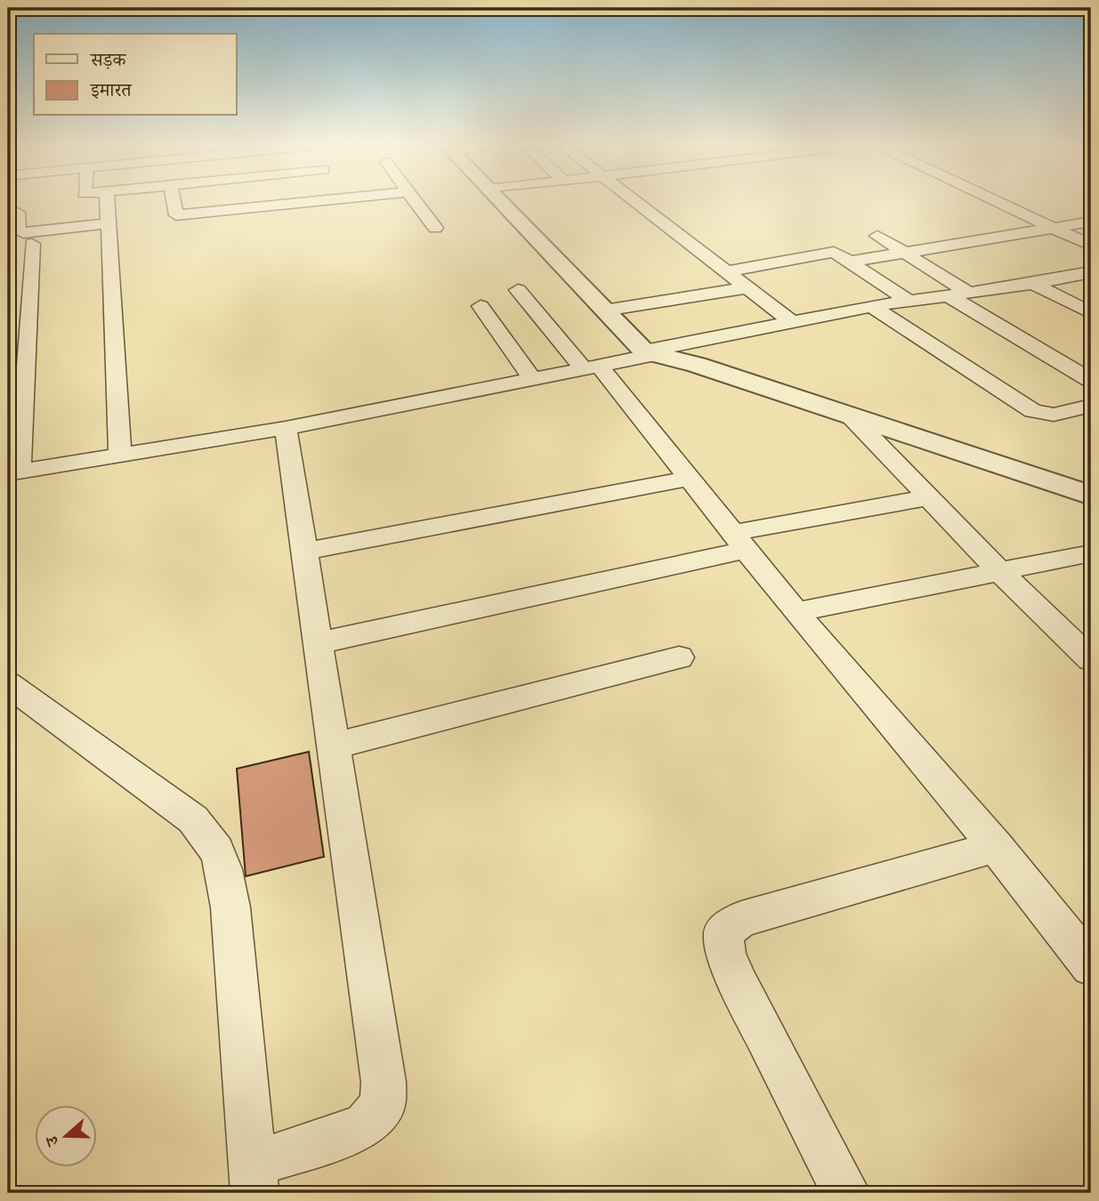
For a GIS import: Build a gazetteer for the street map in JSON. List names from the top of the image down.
{
  "legend": ["सड़क", "इमारत"],
  "north": "left"
}
